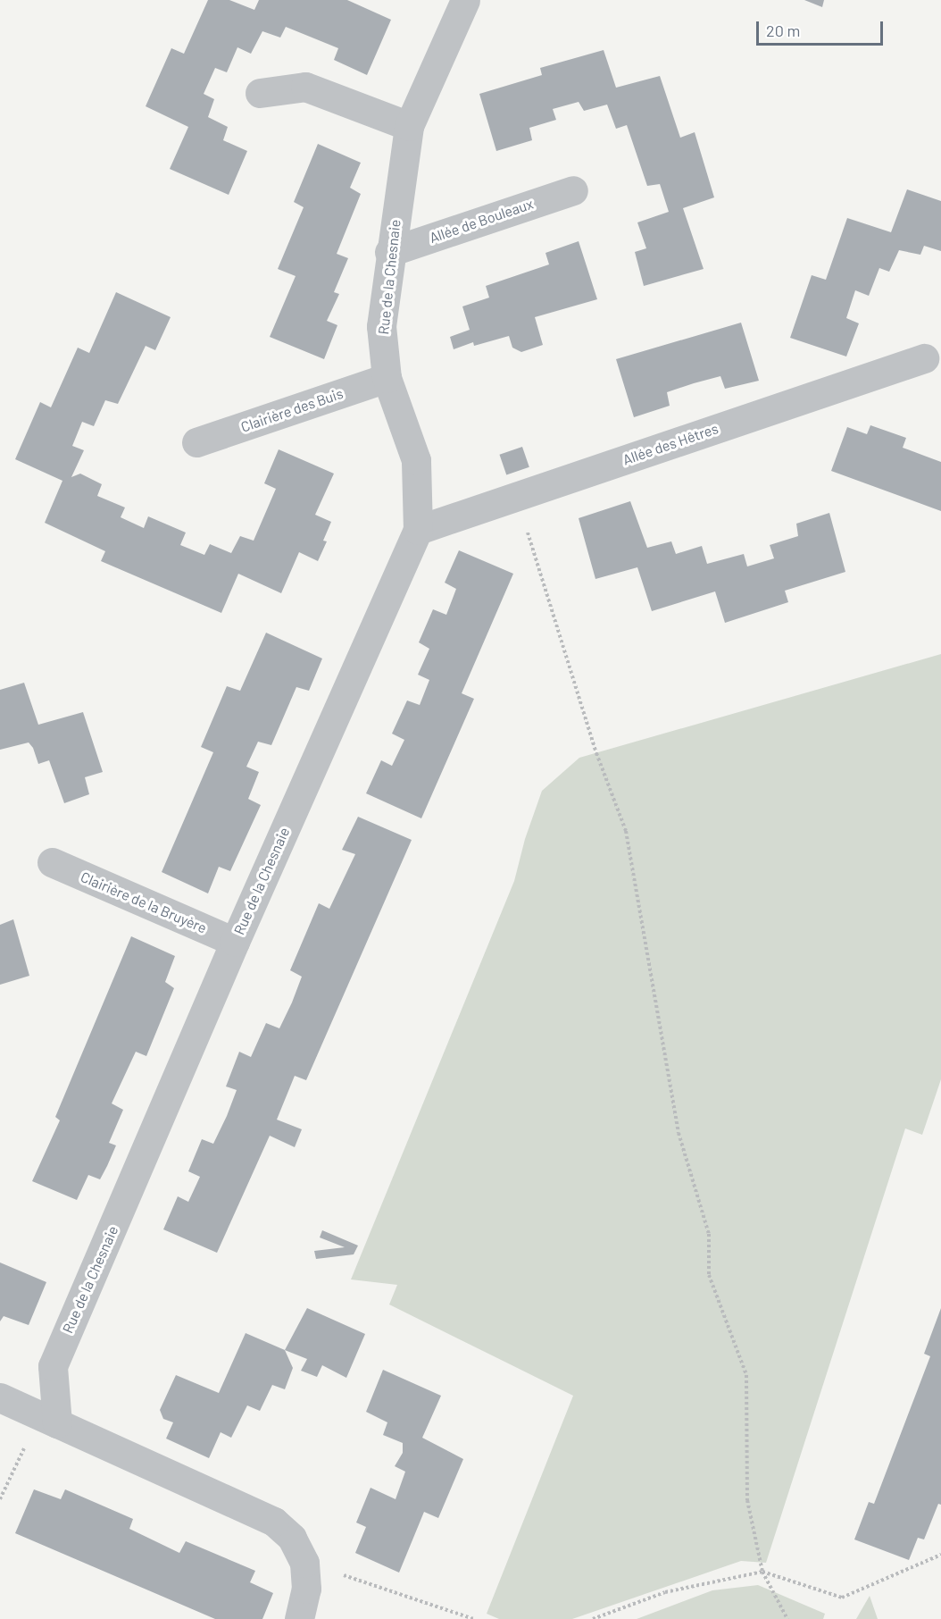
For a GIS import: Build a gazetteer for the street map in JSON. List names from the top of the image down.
{
  "streets": {
    "street": [
      "Allée de Bouleaux",
      "Rue de la Chesnaie",
      "Clairière des Buis",
      "Allée des Hêtres",
      "Clairière de la Bruyère"
    ]
  },
  "crossings": [
    ["Allée de Bouleaux", "Rue de la Chesnaie"],
    ["Rue de la Chesnaie", "Clairière des Buis"],
    ["Rue de la Chesnaie", "Allée des Hêtres"],
    ["Rue de la Chesnaie", "Clairière de la Bruyère"]
  ],
  "scale_bar": "20 m"
}
